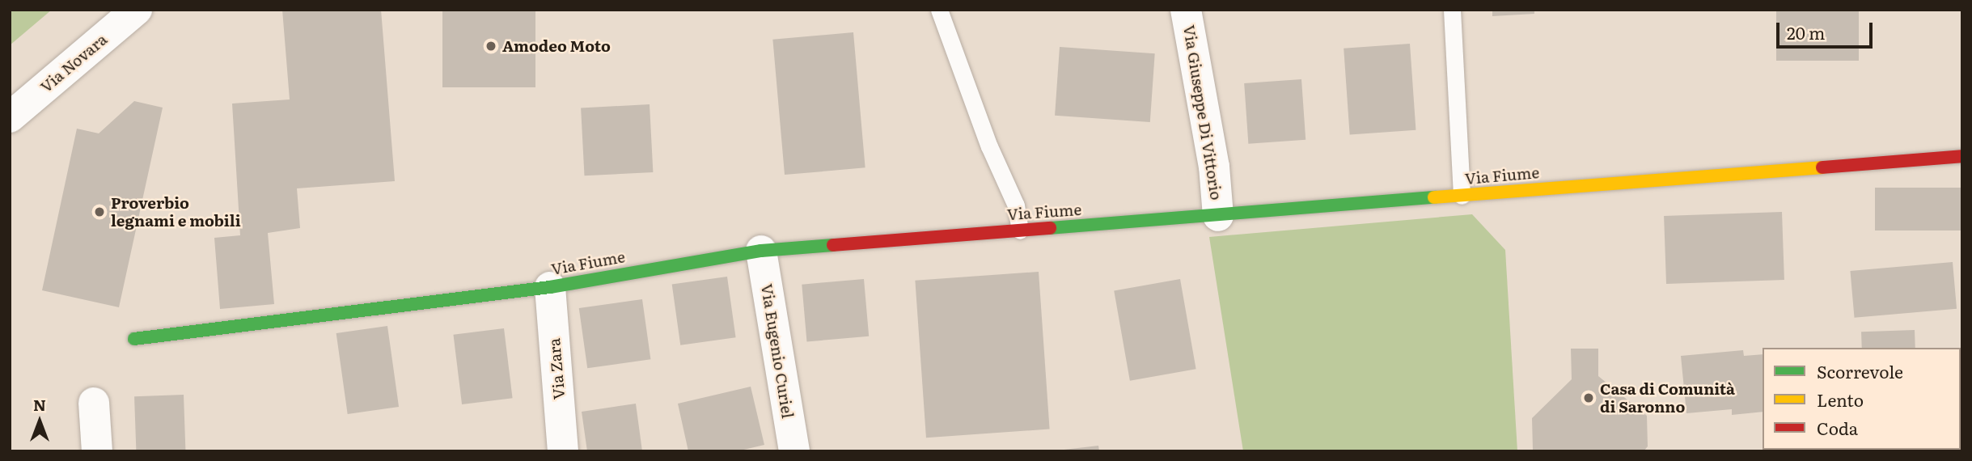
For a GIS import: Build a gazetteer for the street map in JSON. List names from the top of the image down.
{
  "streets": {
    "street": [
      "Via Novara",
      "Via Giuseppe Di Vittorio",
      "Via Fiume",
      "Via Eugenio Curiel",
      "Via Zara"
    ]
  },
  "crossings": [
    ["Via Giuseppe Di Vittorio", "Via Fiume"],
    ["Via Fiume", "Via Eugenio Curiel"],
    ["Via Fiume", "Via Zara"]
  ],
  "places": ["Amodeo Moto", "Proverbio legnami e mobili", "Casa di Comunità di Saronno"],
  "legend": ["Scorrevole", "Lento", "Coda"],
  "scale_bar": "20 m",
  "north": "top"
}
